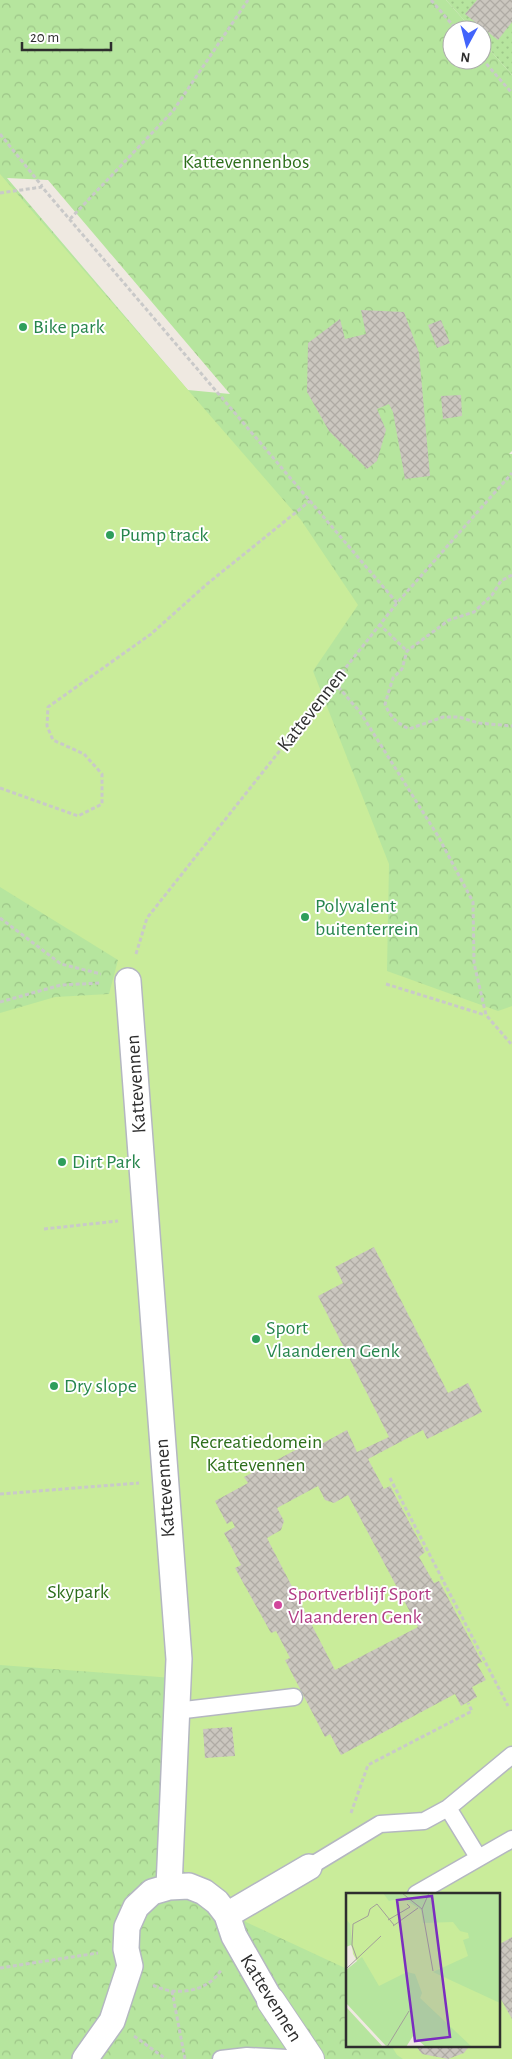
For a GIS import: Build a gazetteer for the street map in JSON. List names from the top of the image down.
{
  "streets": {
    "street": ["Kattevennen"]
  },
  "parks": ["Kattevennenbos", "Recreatiedomein Kattevennen", "Skypark"],
  "places": [
    "Bike park",
    "Pump track",
    "Polyvalent buitenterrein",
    "Dirt Park",
    "Sport Vlaanderen Genk",
    "Dry slope",
    "Sportverblijf Sport Vlaanderen Genk"
  ],
  "scale_bar": "20 m",
  "north": "bottom"
}
